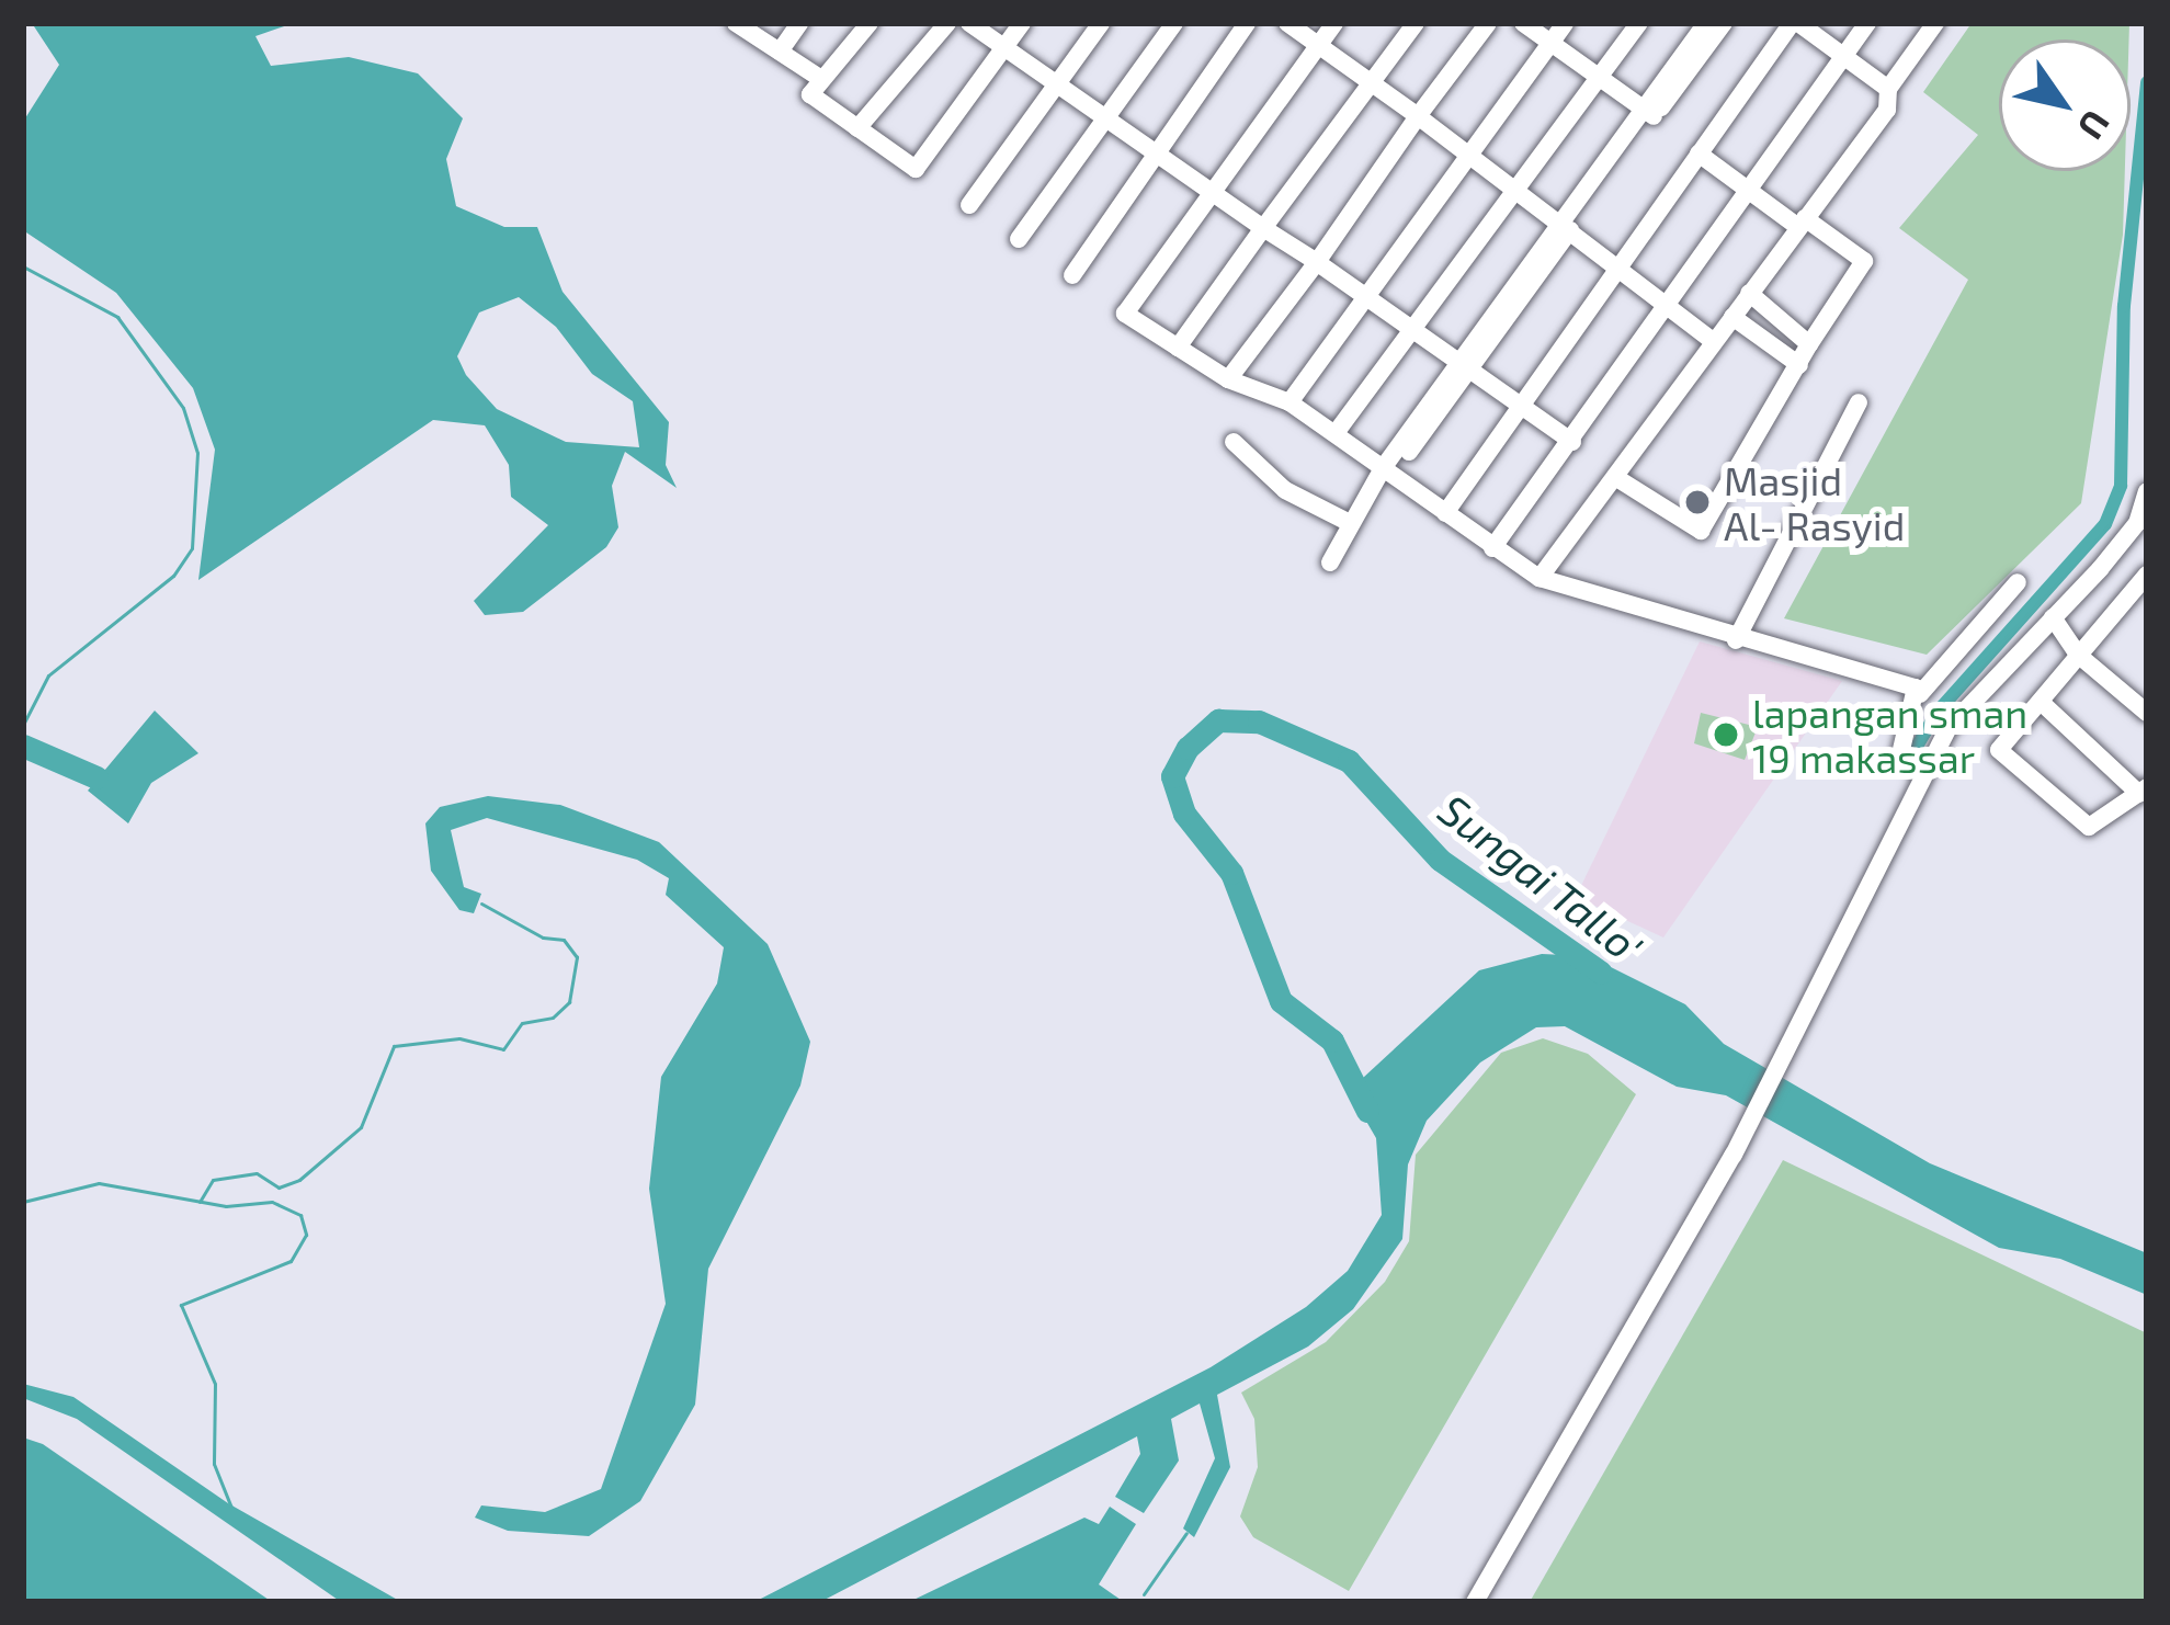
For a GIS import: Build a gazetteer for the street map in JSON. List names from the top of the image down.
{
  "water": ["Sungai Tallo'"],
  "places": ["Masjid Al- Rasyid", "lapangan sman 19 makassar"],
  "north": "bottom right"
}
